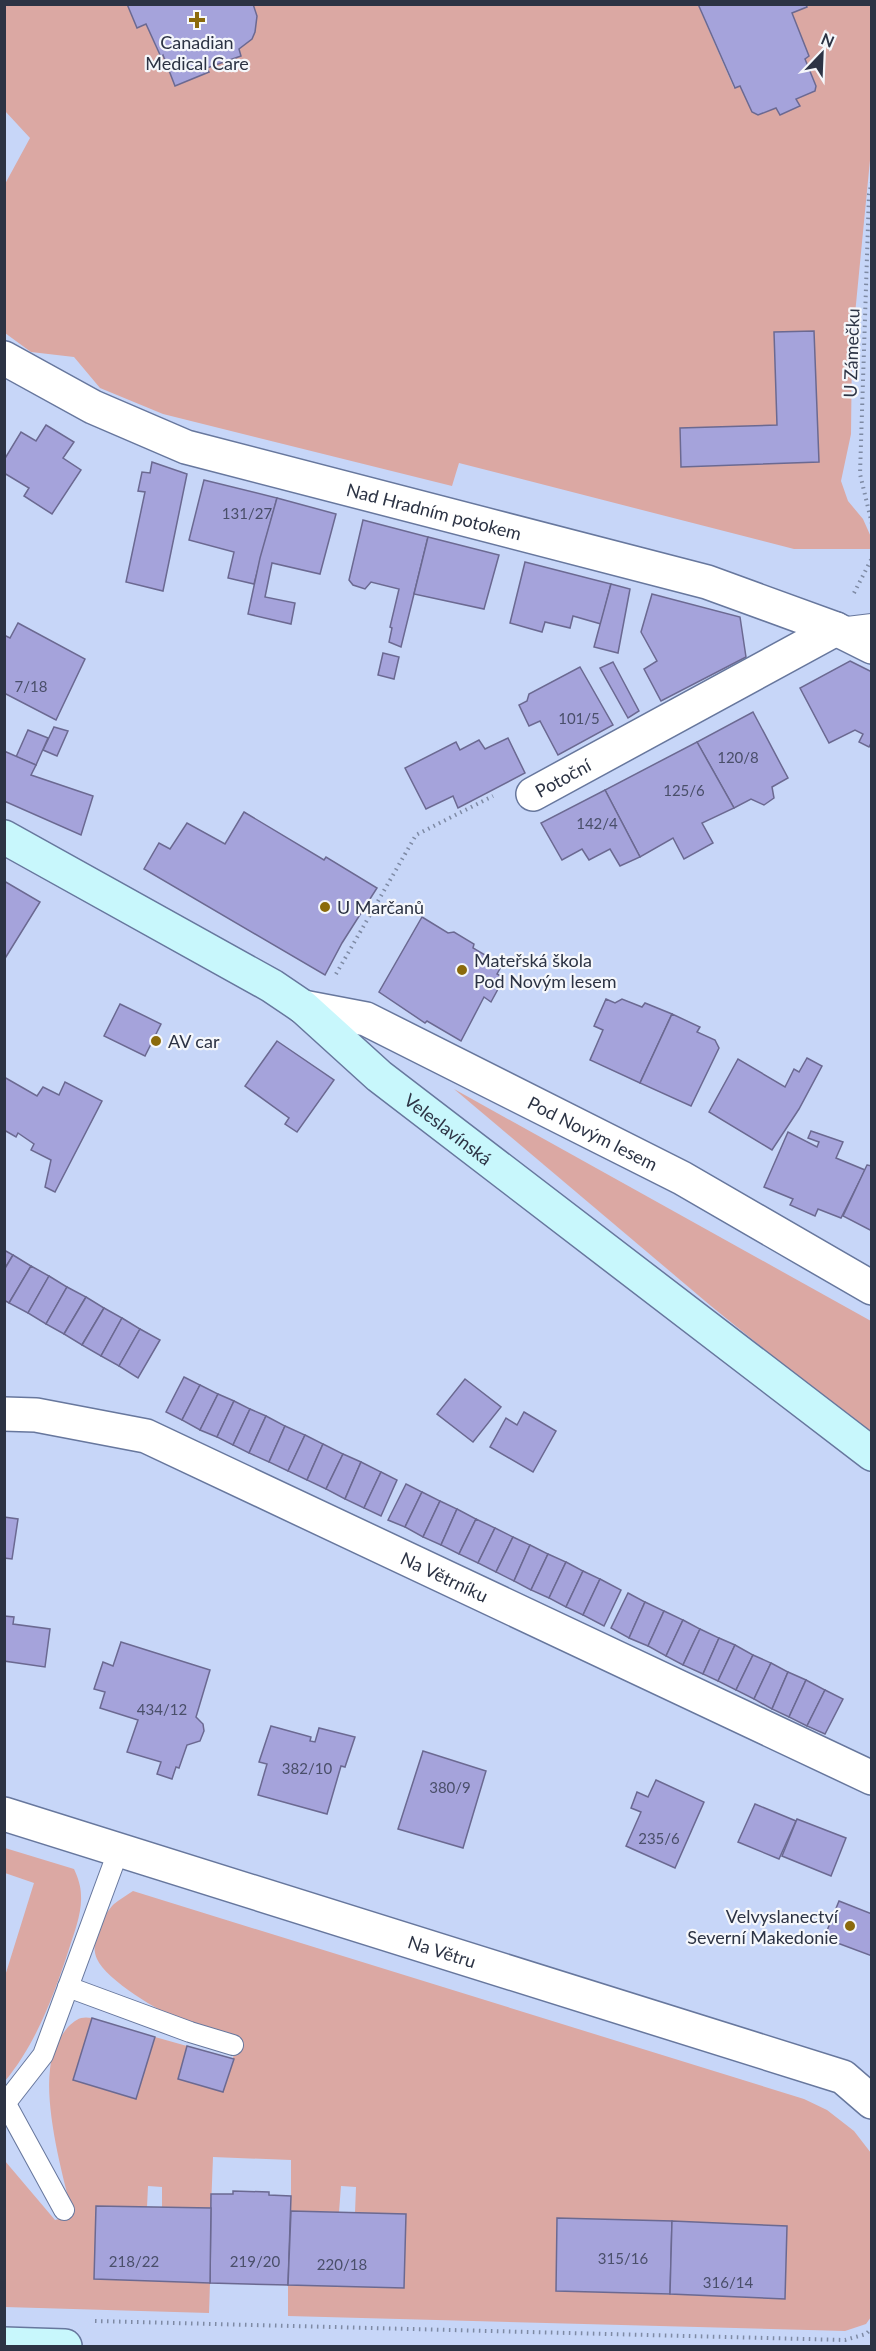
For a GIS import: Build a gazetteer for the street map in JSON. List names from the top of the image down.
{
  "streets": {
    "street": [
      "Nad Hradním potokem",
      "Potoční",
      "Veleslavínská",
      "Pod Novým lesem",
      "Na Větrníku",
      "Na Větru"
    ],
    "path": ["U Zámečku"]
  },
  "crossings": [
    ["Nad Hradním potokem", "Potoční"],
    ["Potoční", "Veleslavínská"],
    ["Potoční", "Pod Novým lesem"],
    ["Veleslavínská", "Pod Novým lesem"]
  ],
  "places": {
    "health": ["Canadian Medical Care"],
    "other": [
      "U Marčanů",
      "Mateřská škola Pod Novým lesem",
      "AV car",
      "Velvyslanectví Severní Makedonie"
    ]
  },
  "house_numbers": [
    "131/27",
    "7/18",
    "101/5",
    "120/8",
    "125/6",
    "142/4",
    "434/12",
    "382/10",
    "380/9",
    "235/6",
    "315/16",
    "218/22",
    "219/20",
    "220/18",
    "316/14"
  ],
  "north": "top right"
}
